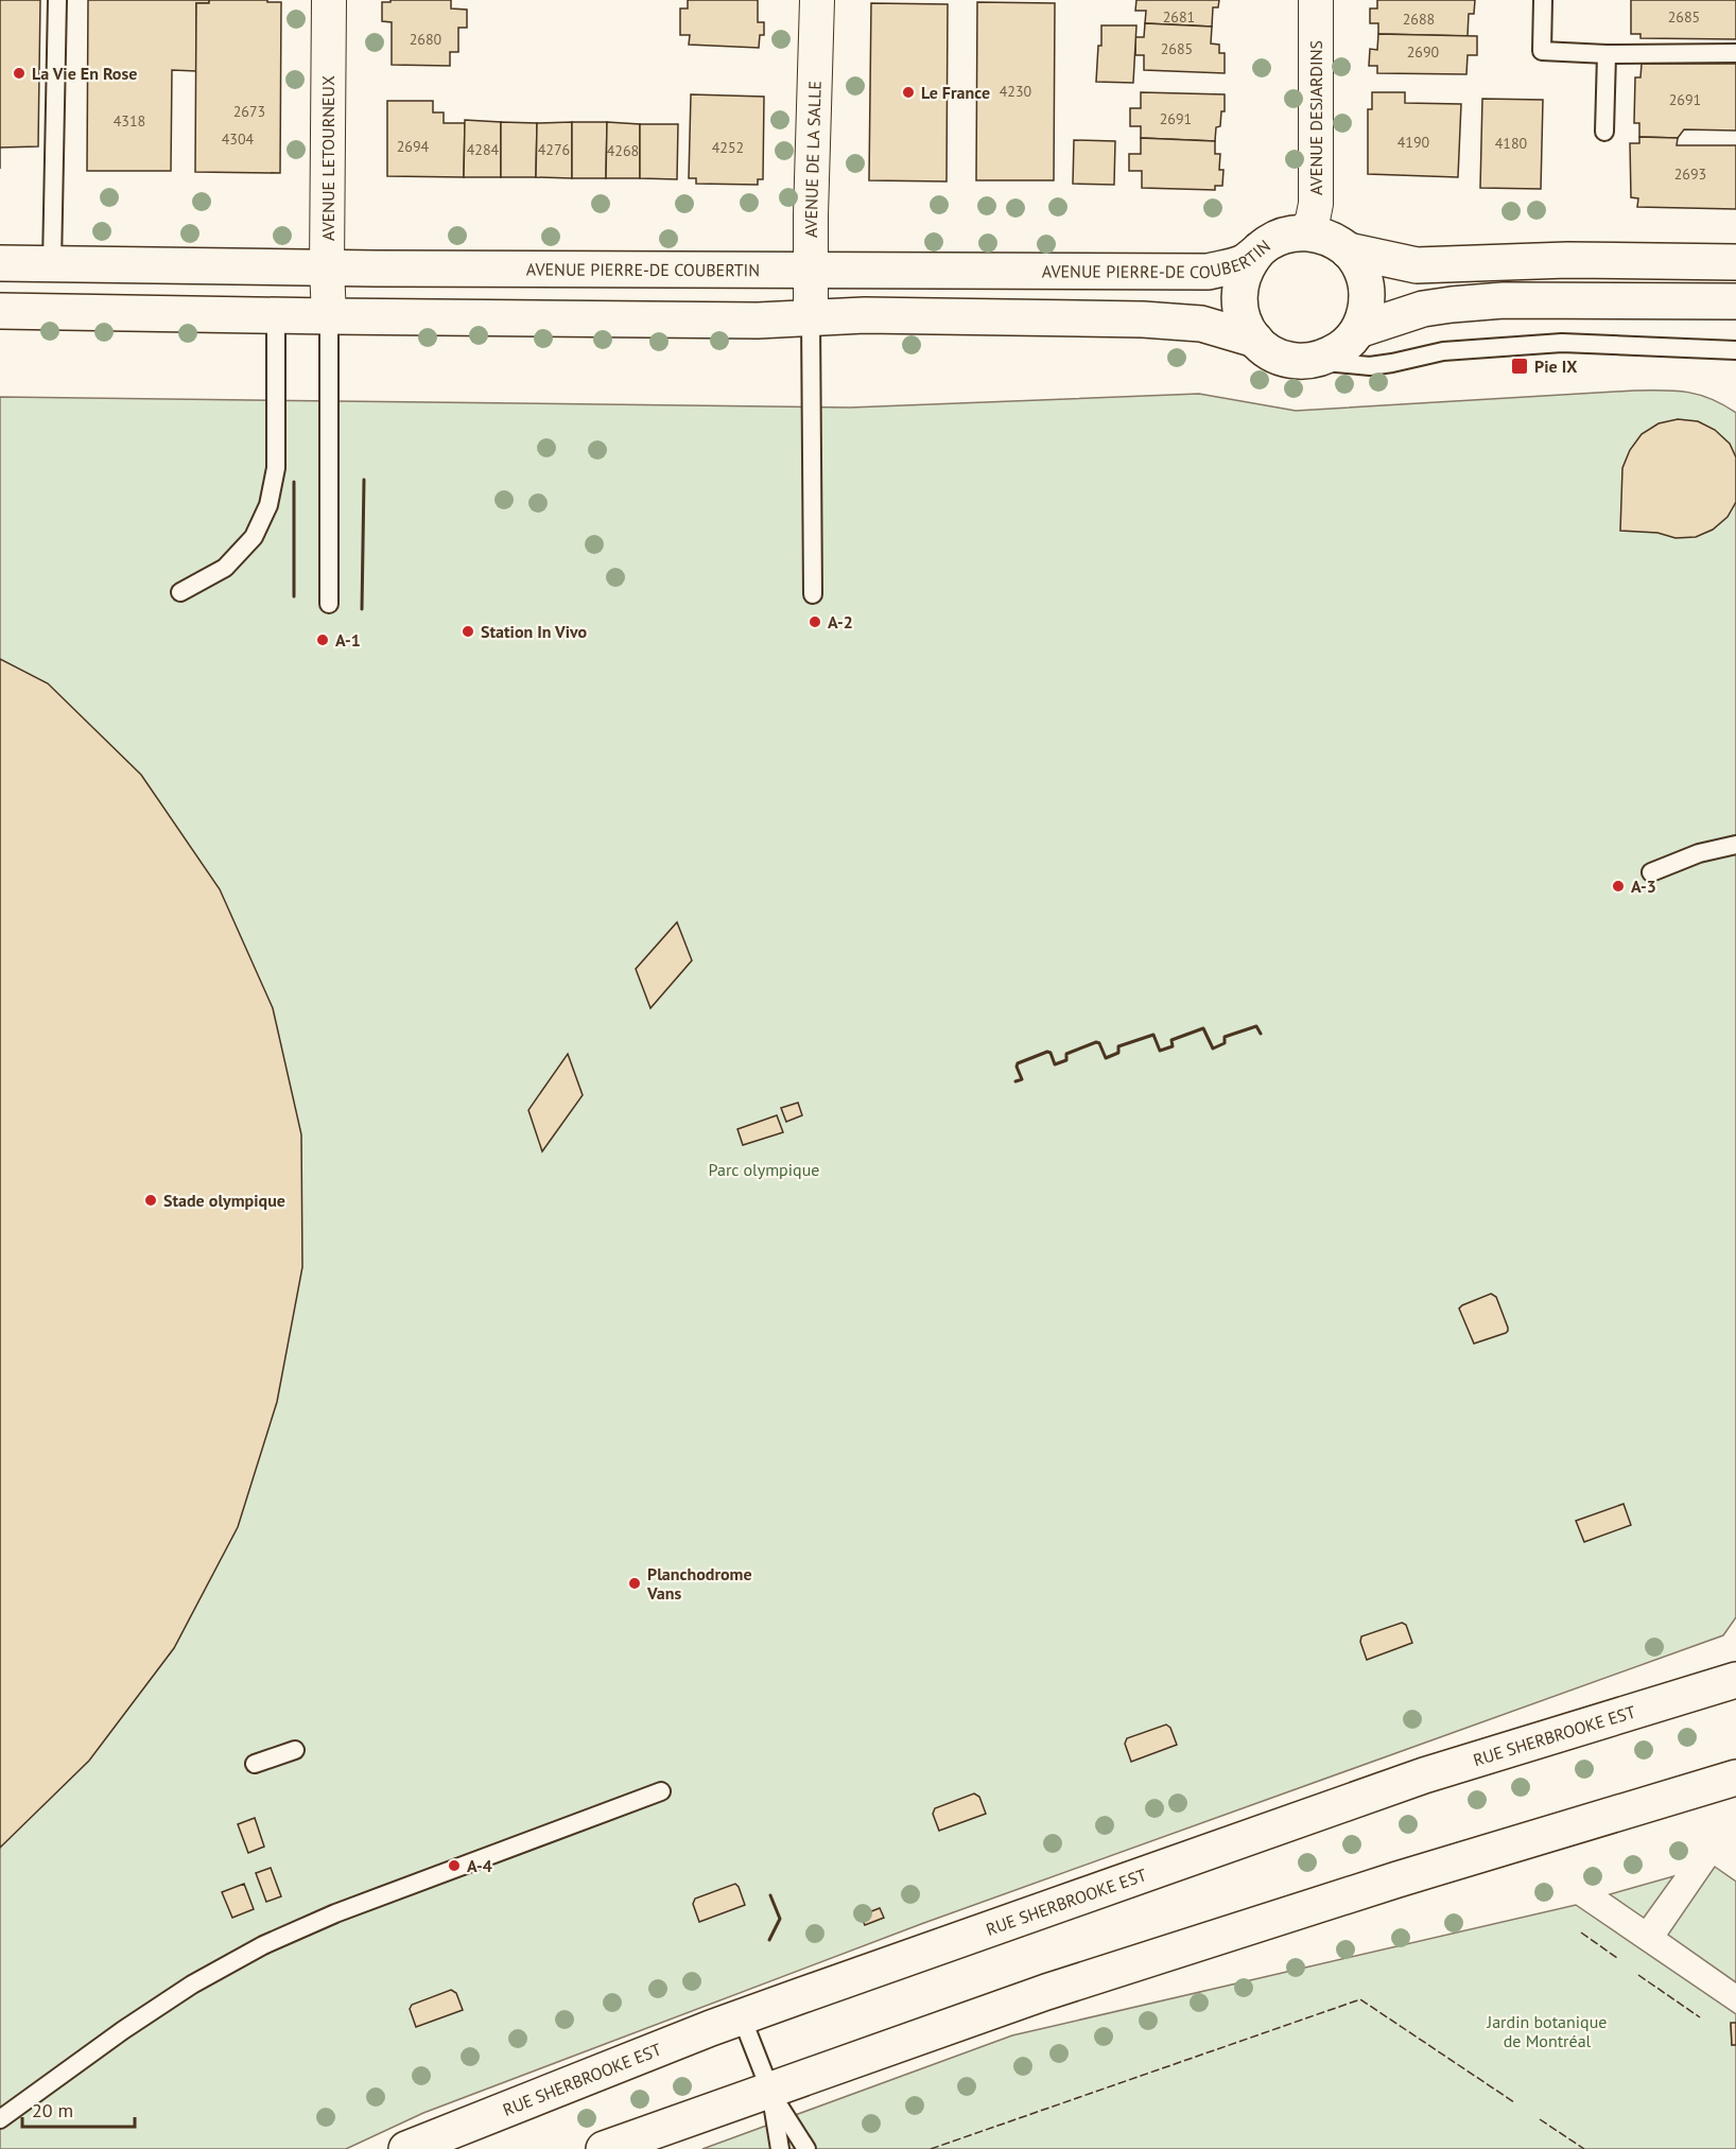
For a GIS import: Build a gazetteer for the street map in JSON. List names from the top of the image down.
{
  "streets": {
    "street": [
      "AVENUE DESJARDINS",
      "AVENUE LETOURNEUX",
      "AVENUE DE LA SALLE",
      "AVENUE PIERRE-DE COUBERTIN",
      "RUE SHERBROOKE EST"
    ]
  },
  "crossings": [
    ["AVENUE DESJARDINS", "AVENUE PIERRE-DE COUBERTIN"],
    ["AVENUE LETOURNEUX", "AVENUE PIERRE-DE COUBERTIN"],
    ["AVENUE DE LA SALLE", "AVENUE PIERRE-DE COUBERTIN"]
  ],
  "parks": ["Parc olympique", "Jardin botanique de Montréal"],
  "places": {
    "other": [
      "La Vie En Rose",
      "Le France",
      "A-2",
      "Station In Vivo",
      "A-1",
      "A-3",
      "Stade olympique",
      "Planchodrome Vans",
      "A-4"
    ],
    "transit": ["Pie IX"]
  },
  "house_numbers": [
    "2681",
    "2685",
    "2688",
    "2680",
    "2685",
    "2690",
    "4230",
    "2691",
    "2673",
    "2691",
    "4318",
    "4304",
    "4190",
    "4180",
    "2694",
    "4252",
    "4284",
    "4276",
    "4268",
    "2693"
  ],
  "scale_bar": "20 m"
}
